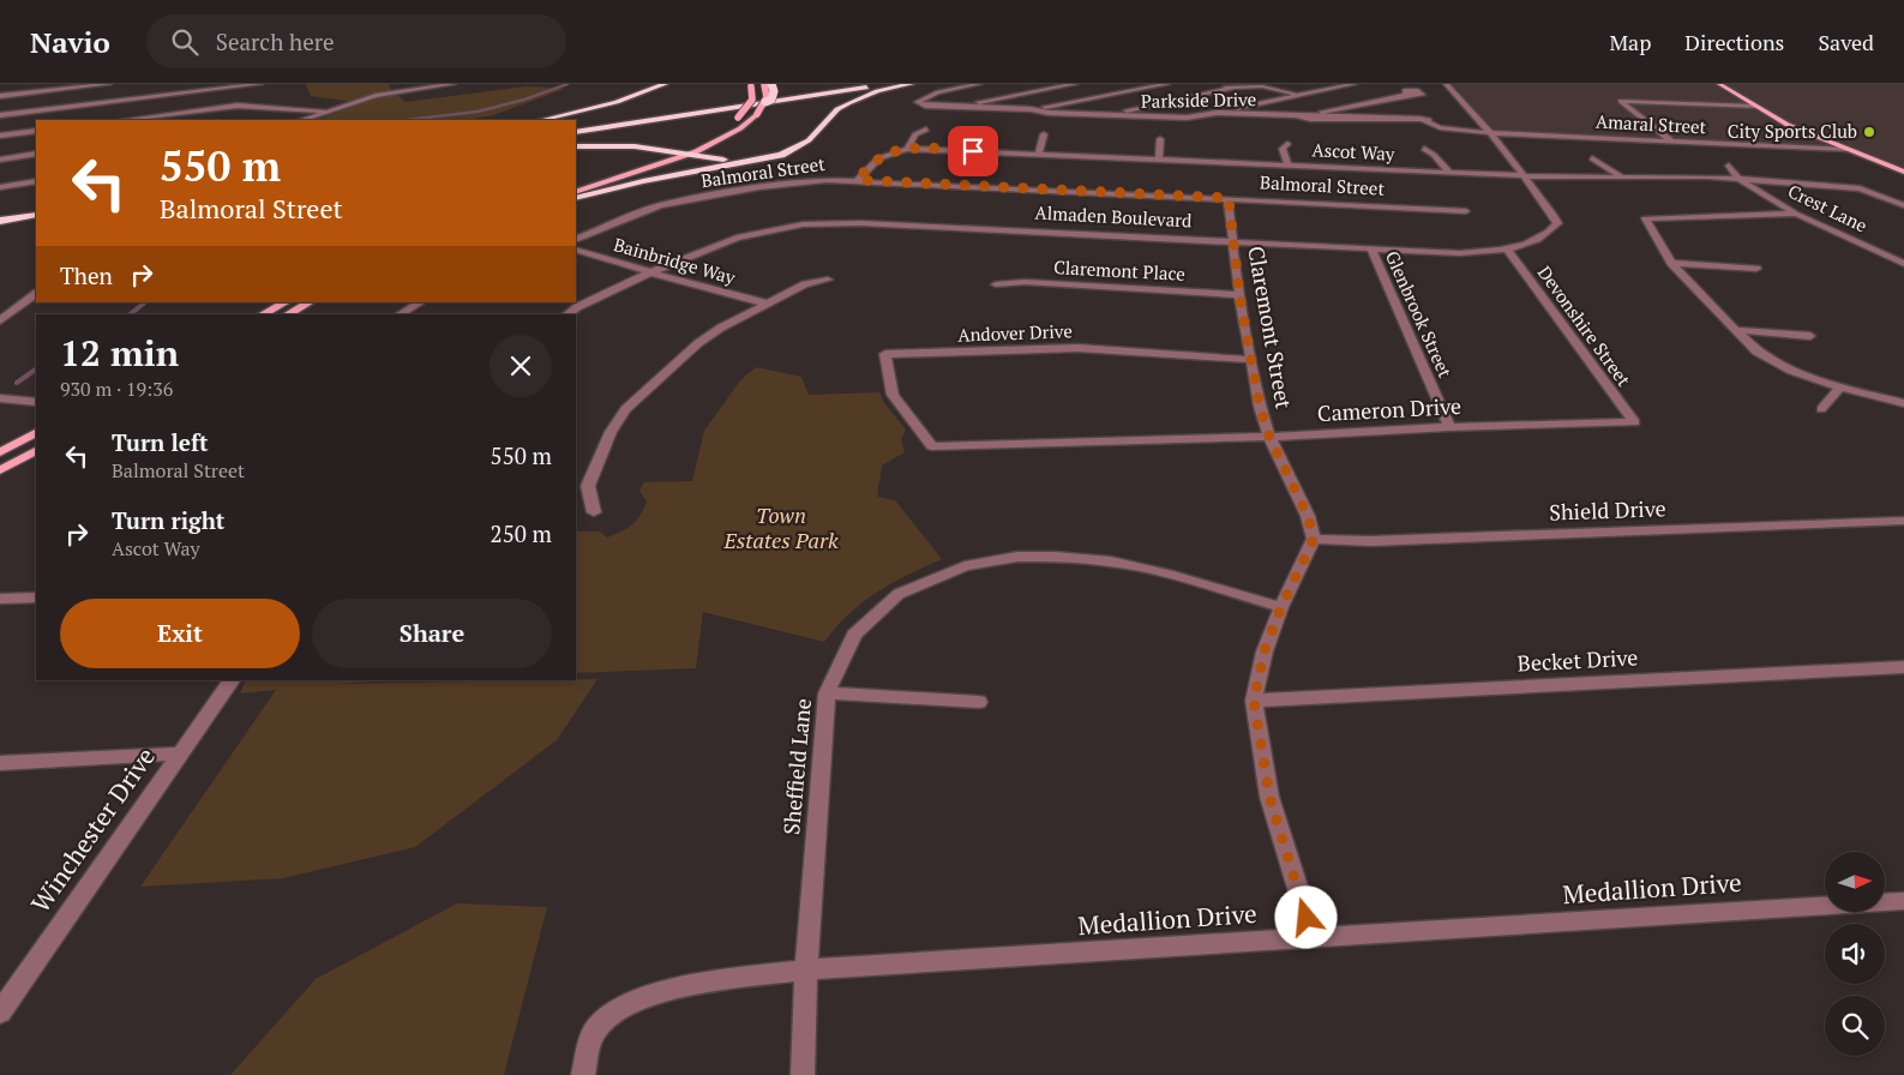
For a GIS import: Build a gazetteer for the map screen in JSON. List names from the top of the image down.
{
  "streets": {
    "street": [
      "Parkside Drive",
      "Amaral Street",
      "Ascot Way",
      "Balmoral Street",
      "Crest Lane",
      "Almaden Boulevard",
      "Bainbridge Way",
      "Claremont Place",
      "Glenbrook Street",
      "Devonshire Street",
      "Claremont Street",
      "Andover Drive",
      "Cameron Drive",
      "Shield Drive",
      "Becket Drive",
      "Sheffield Lane",
      "Winchester Drive",
      "Medallion Drive"
    ]
  },
  "crossings": [
    ["Parkside Drive", "Amaral Street"],
    ["Amaral Street", "Almaden Boulevard"],
    ["Ascot Way", "Balmoral Street"],
    ["Ascot Way", "Crest Lane"],
    ["Ascot Way", "Almaden Boulevard"],
    ["Balmoral Street", "Claremont Street"],
    ["Almaden Boulevard", "Bainbridge Way"],
    ["Almaden Boulevard", "Glenbrook Street"],
    ["Almaden Boulevard", "Devonshire Street"],
    ["Almaden Boulevard", "Claremont Street"],
    ["Claremont Place", "Claremont Street"],
    ["Glenbrook Street", "Cameron Drive"],
    ["Devonshire Street", "Cameron Drive"],
    ["Claremont Street", "Andover Drive"],
    ["Claremont Street", "Cameron Drive"],
    ["Claremont Street", "Shield Drive"],
    ["Andover Drive", "Cameron Drive"],
    ["Sheffield Lane", "Medallion Drive"]
  ],
  "parks": ["Town Estates Park"],
  "places": ["City Sports Club"],
  "north": "right",
  "page": {
    "header": "Navio",
    "search": "Search here",
    "nav": ["Map", "Directions", "Saved"],
    "turn": ["550 m", "Balmoral Street"],
    "then": "Then",
    "heading": ["12 min", "930 m · 19:36"],
    "list": [
      {
        "name": "Turn left",
        "note": "Balmoral Street",
        "value": "550 m"
      },
      {
        "name": "Turn right",
        "note": "Ascot Way",
        "value": "250 m"
      }
    ],
    "buttons": ["Exit", "Share"]
  }
}
